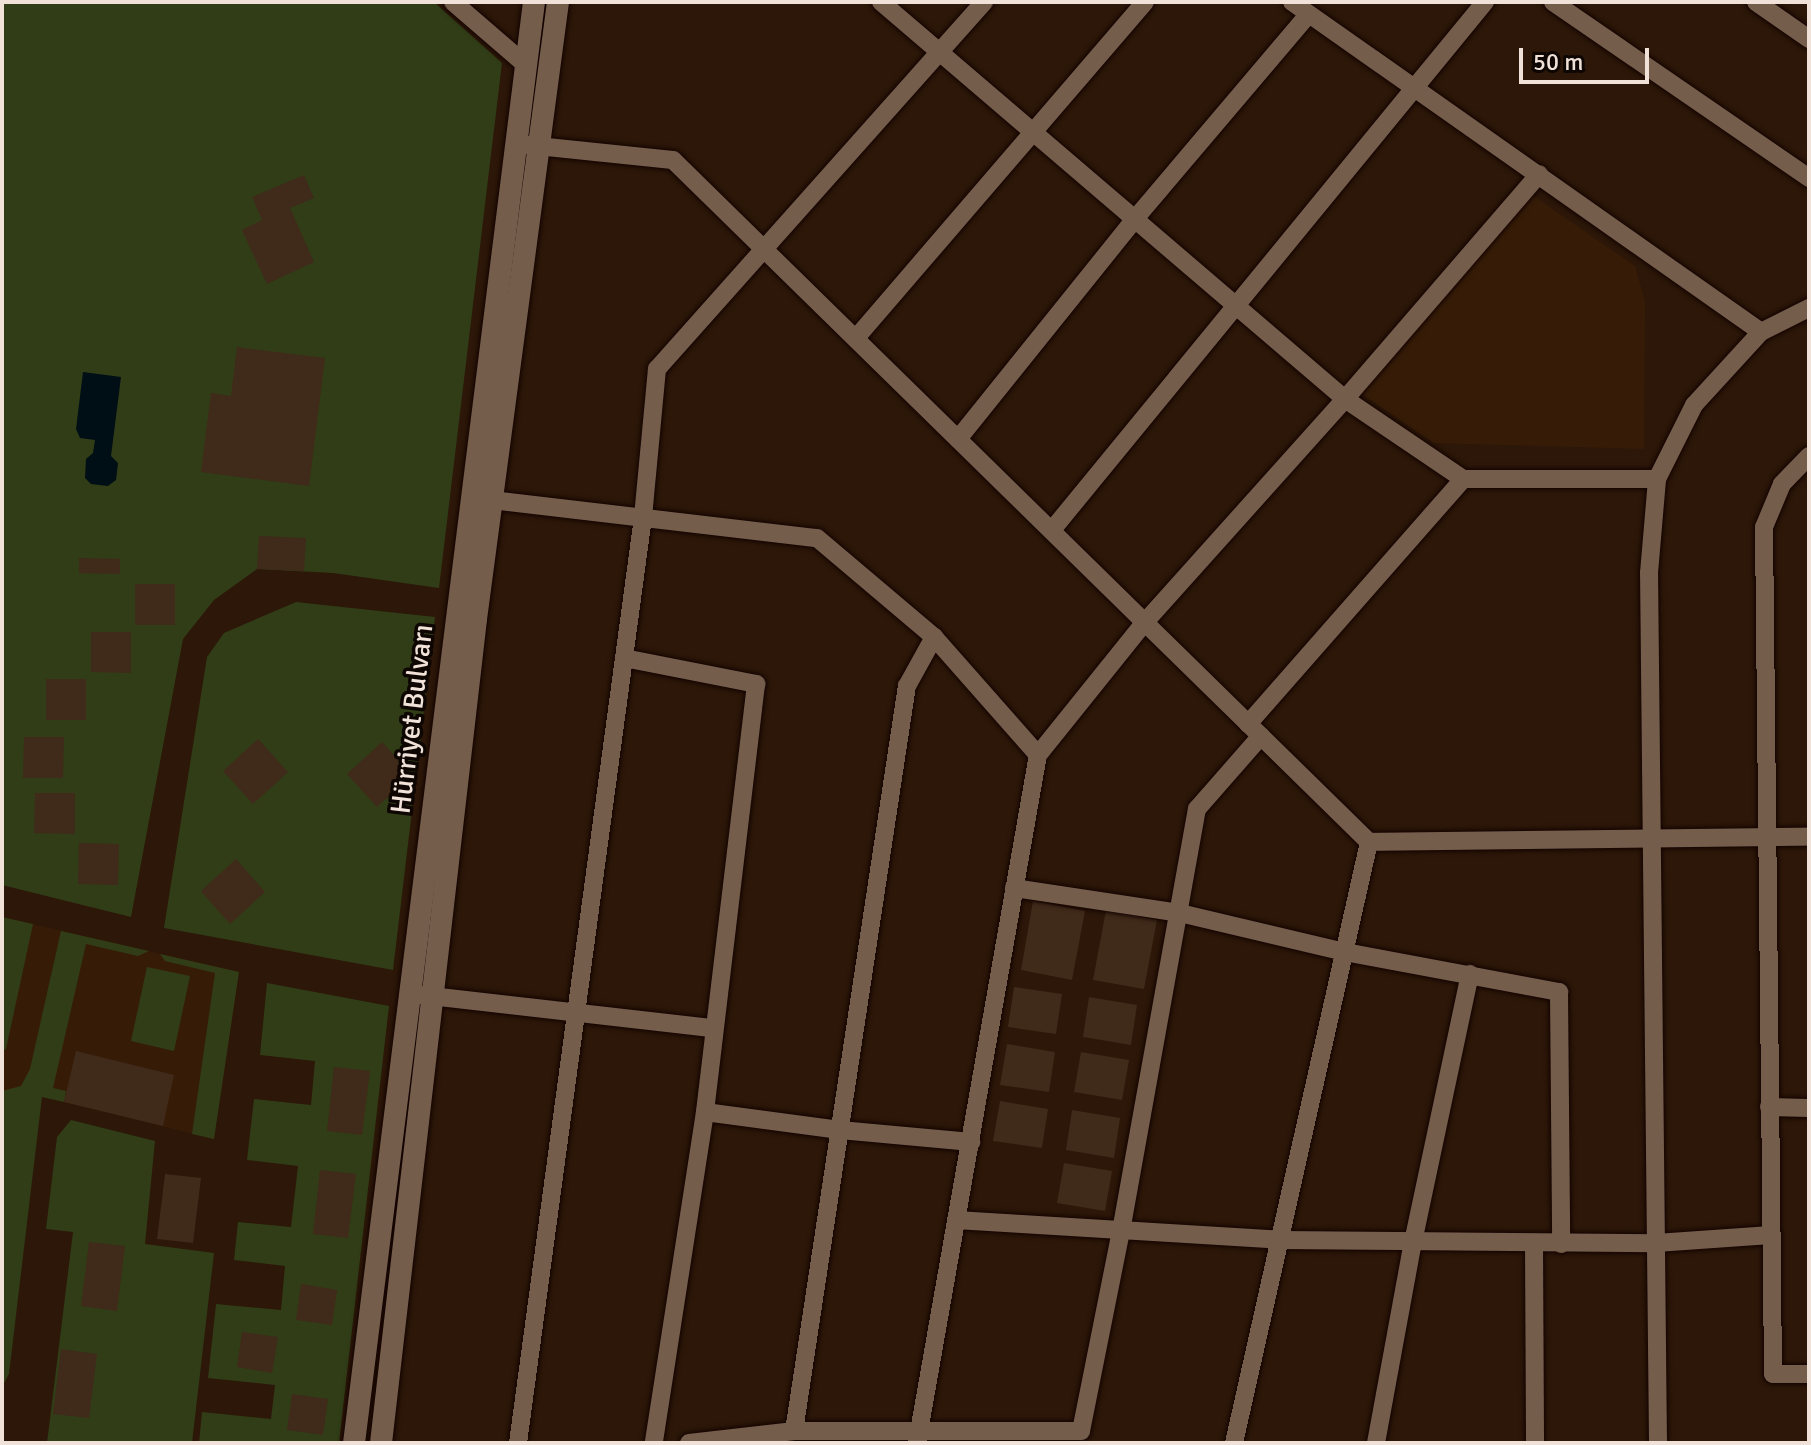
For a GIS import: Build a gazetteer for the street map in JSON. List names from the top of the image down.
{
  "streets": {
    "main road": ["Hürriyet Bulvarı"]
  },
  "scale_bar": "50 m"
}
